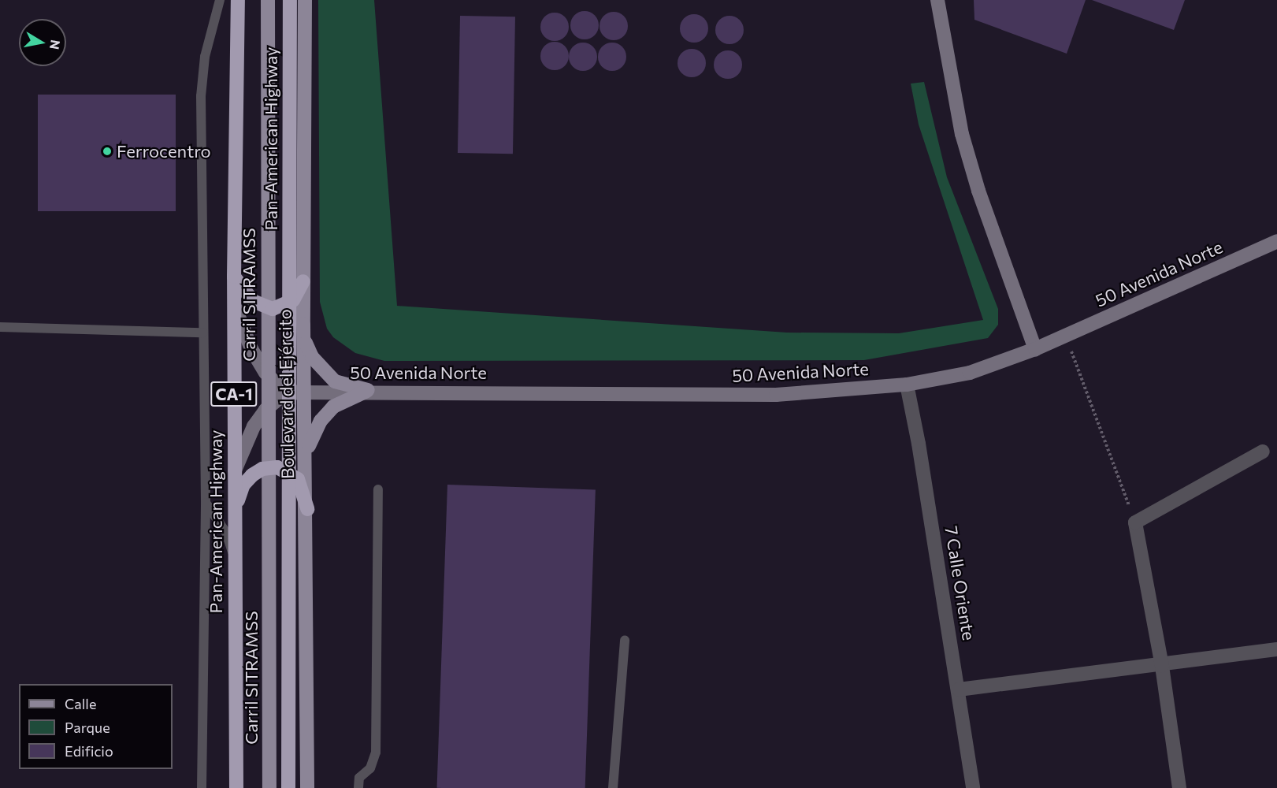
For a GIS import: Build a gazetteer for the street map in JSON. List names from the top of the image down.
{
  "streets": {
    "highway": ["Pan-American Highway", "CA-1"],
    "main road": ["Carril SITRAMSS", "Boulevard del Ejército"],
    "street": ["50 Avenida Norte", "7 Calle Oriente"]
  },
  "crossings": [
    ["Pan-American Highway", "50 Avenida Norte"],
    ["Pan-American Highway", "Boulevard del Ejército"],
    ["50 Avenida Norte", "Boulevard del Ejército"],
    ["50 Avenida Norte", "7 Calle Oriente"]
  ],
  "places": ["Ferrocentro"],
  "legend": ["Calle", "Parque", "Edificio"],
  "north": "right"
}
